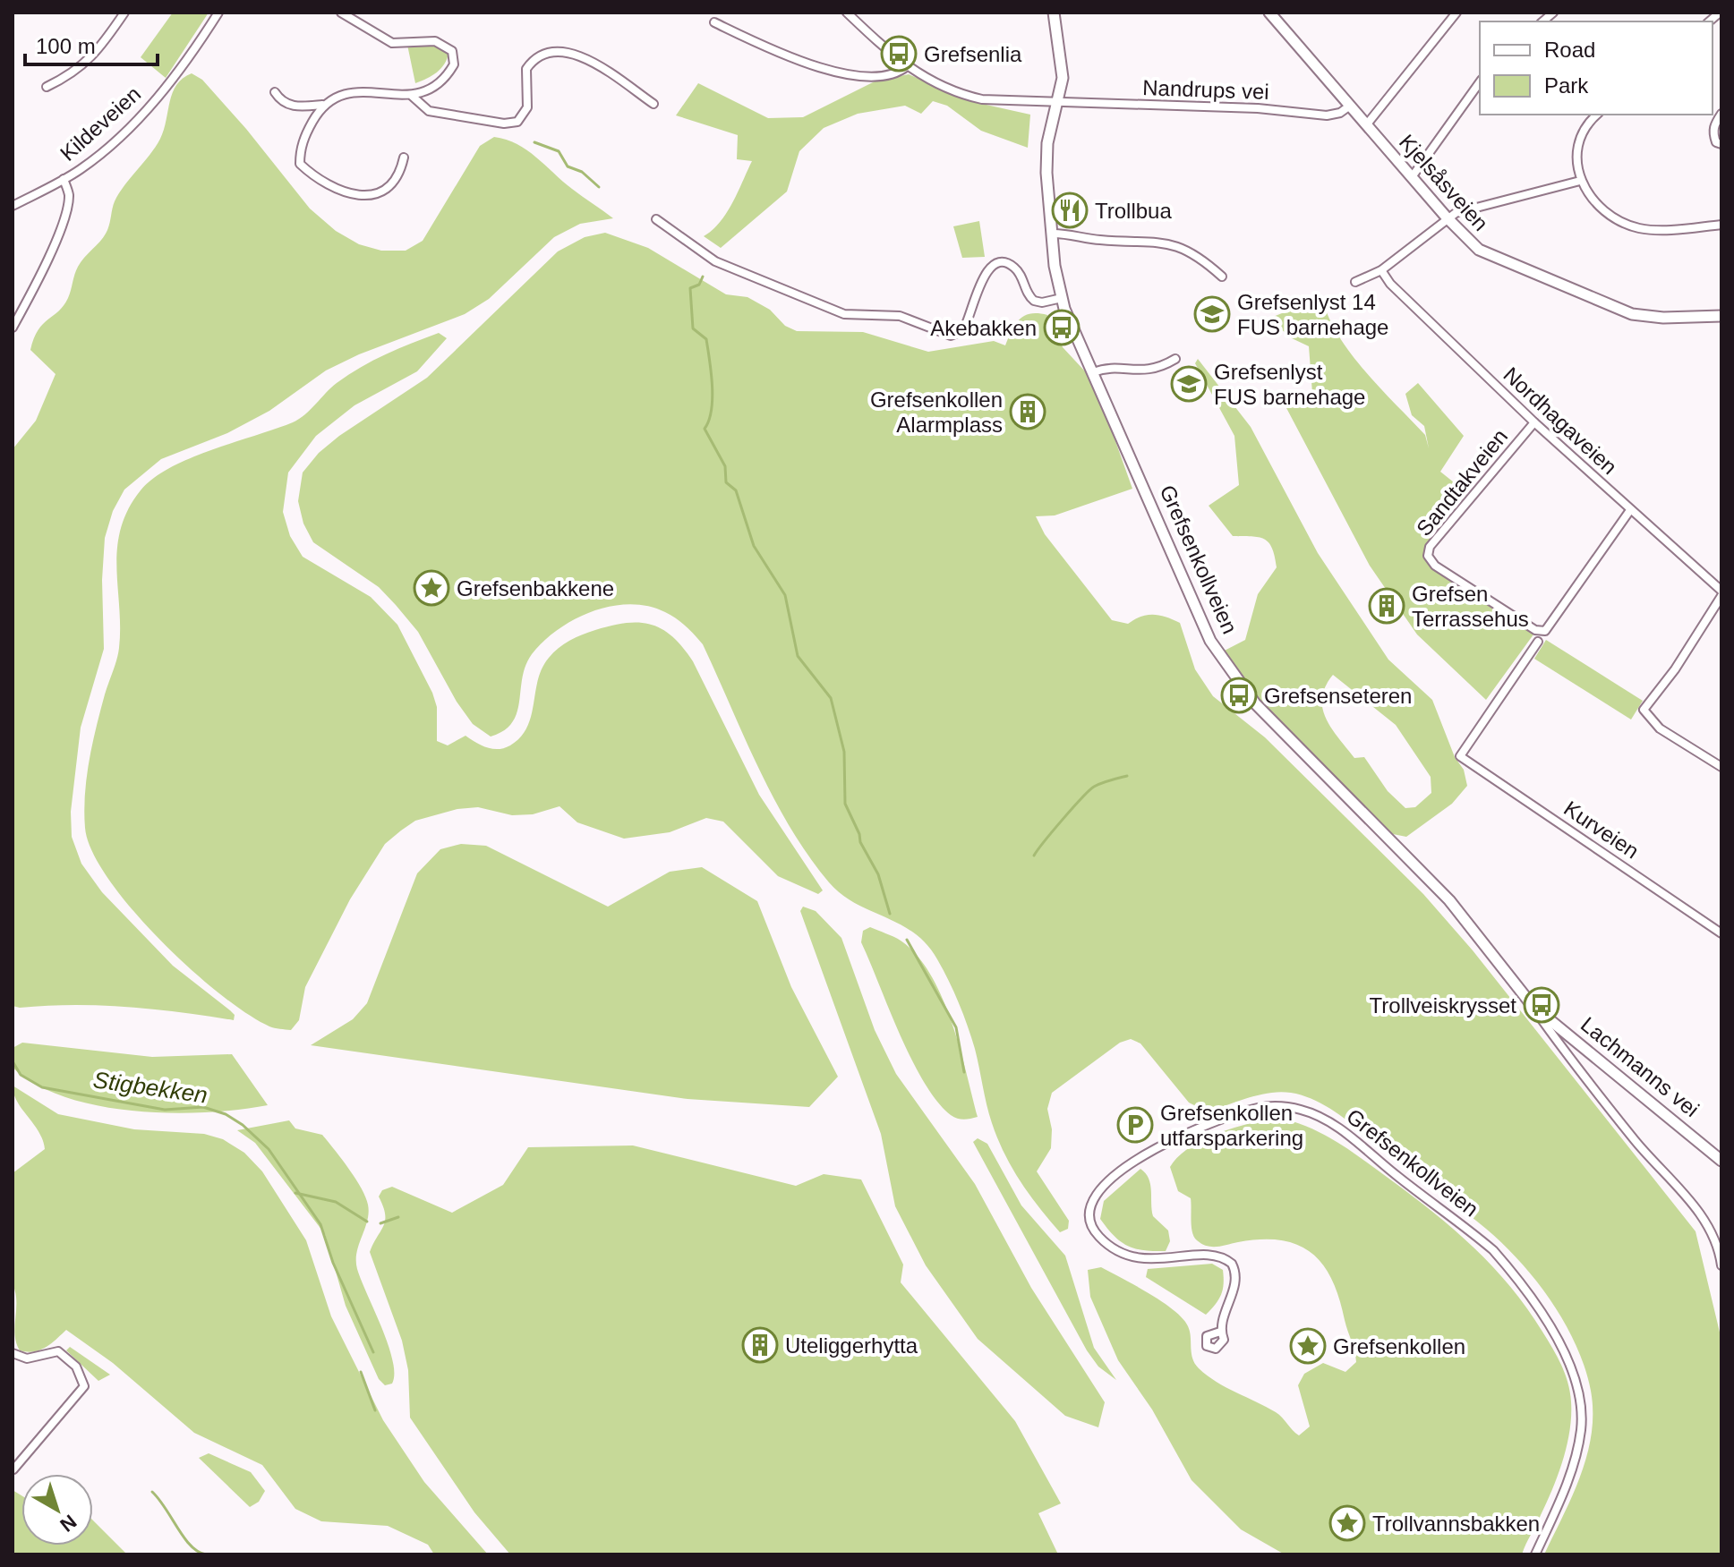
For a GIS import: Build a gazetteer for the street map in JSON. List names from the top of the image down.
{
  "streets": {
    "street": [
      "Nandrups vei",
      "Kildeveien",
      "Kjelsåsveien",
      "Nordhagaveien",
      "Sandtakveien",
      "Grefsenkollveien",
      "Kurveien",
      "Lachmanns vei"
    ]
  },
  "crossings": [
    ["Nandrups vei", "Kjelsåsveien"],
    ["Nandrups vei", "Grefsenkollveien"],
    ["Nordhagaveien", "Sandtakveien"],
    ["Grefsenkollveien", "Lachmanns vei"]
  ],
  "water": ["Stigbekken"],
  "places": {
    "bus stop": [
      "Grefsenlia",
      "Akebakken",
      "Grefsenseteren",
      "Trollveiskrysset"
    ],
    "restaurant": ["Trollbua"],
    "school or university": ["Grefsenlyst 14 FUS barnehage", "Grefsenlyst FUS barnehage"],
    "building": ["Grefsenkollen Alarmplass", "Grefsen Terrassehus", "Uteliggerhytta"],
    "place": ["Grefsenbakkene", "Grefsenkollen", "Trollvannsbakken"],
    "parking": ["Grefsenkollen utfarsparkering"]
  },
  "legend": ["Road", "Park"],
  "scale_bar": "100 m",
  "north": "bottom right"
}
